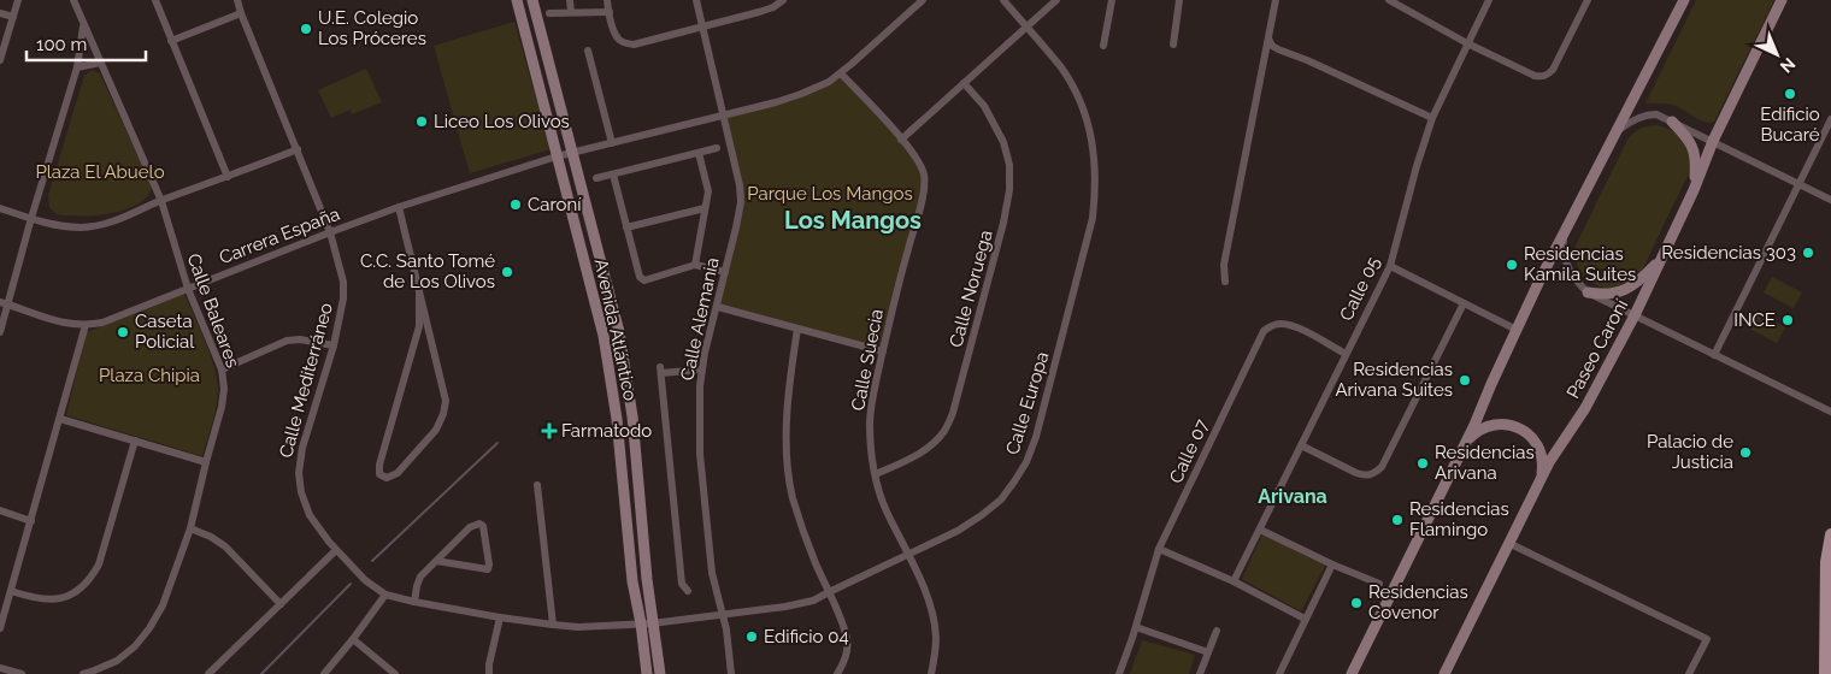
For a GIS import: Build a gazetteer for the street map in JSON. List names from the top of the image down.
{
  "streets": {
    "street": [
      "Carrera España",
      "Calle Noruega",
      "Calle 05",
      "Calle Baleares",
      "Calle Alemania",
      "Avenida Atlántico",
      "Paseo Caroní",
      "Calle Suecia",
      "Calle Mediterráneo",
      "Calle Europa",
      "Calle 07"
    ]
  },
  "crossings": [
    ["Carrera España", "Calle Baleares"],
    ["Carrera España", "Calle Alemania"],
    ["Carrera España", "Avenida Atlántico"],
    ["Carrera España", "Calle Suecia"],
    ["Carrera España", "Calle Mediterráneo"],
    ["Calle Noruega", "Calle Suecia"],
    ["Calle 05", "Calle 07"],
    ["Calle Alemania", "Calle Europa"],
    ["Avenida Atlántico", "Calle Mediterráneo"],
    ["Avenida Atlántico", "Calle Europa"],
    ["Calle Suecia", "Calle Europa"],
    ["Calle Mediterráneo", "Calle Europa"]
  ],
  "districts": ["Los Mangos", "Arivana"],
  "parks": ["Plaza El Abuelo", "Parque Los Mangos", "Plaza Chipia"],
  "places": {
    "other": [
      "U.E. Colegio Los Próceres",
      "Edificio Bucaré",
      "Liceo Los Olivos",
      "Caroní",
      "Residencias 303",
      "Residencias Kamila Suites",
      "C.C. Santo Tomé de Los Olivos",
      "INCE",
      "Caseta Policial",
      "Residencias Arivana Suites",
      "Palacio de Justicia",
      "Residencias Arivana",
      "Residencias Flamingo",
      "Residencias Covenor",
      "Edificio 04"
    ],
    "health": ["Farmatodo"]
  },
  "scale_bar": "100 m",
  "north": "bottom right"
}
